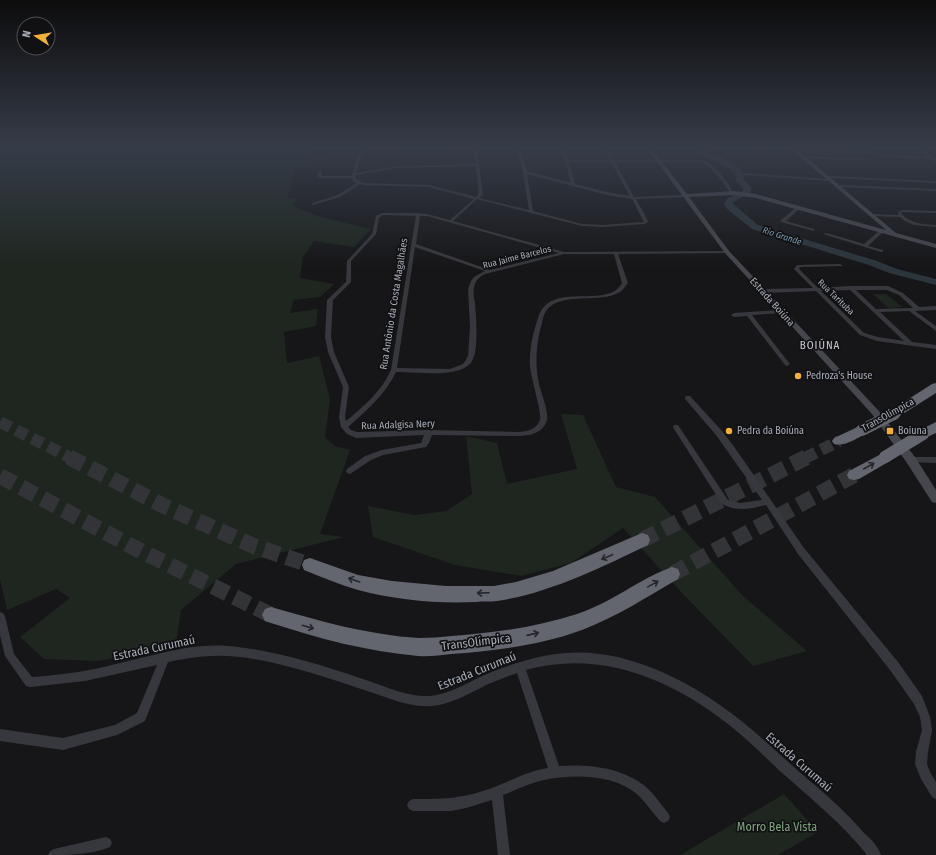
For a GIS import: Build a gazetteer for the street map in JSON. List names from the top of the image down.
{
  "streets": {
    "highway": ["TransOlímpica"],
    "street": [
      "Rua Jaime Barcelos",
      "Rua Tarituba",
      "Estrada Boiúna",
      "Rua Antônio da Costa Magalhães",
      "Rua Adalgisa Nery",
      "Estrada Curumaú"
    ]
  },
  "crossings": [
    ["Rua Jaime Barcelos", "Estrada Boiúna"],
    ["Rua Jaime Barcelos", "Rua Antônio da Costa Magalhães"],
    ["Rua Jaime Barcelos", "Rua Adalgisa Nery"],
    ["Rua Antônio da Costa Magalhães", "Rua Adalgisa Nery"]
  ],
  "districts": ["BOIÚNA"],
  "water": ["Rio Grande"],
  "parks": ["Morro Bela Vista"],
  "places": {
    "other": ["Pedroza's House", "Pedra da Boiúna"],
    "transit": ["Boiuna"]
  },
  "north": "left"
}
